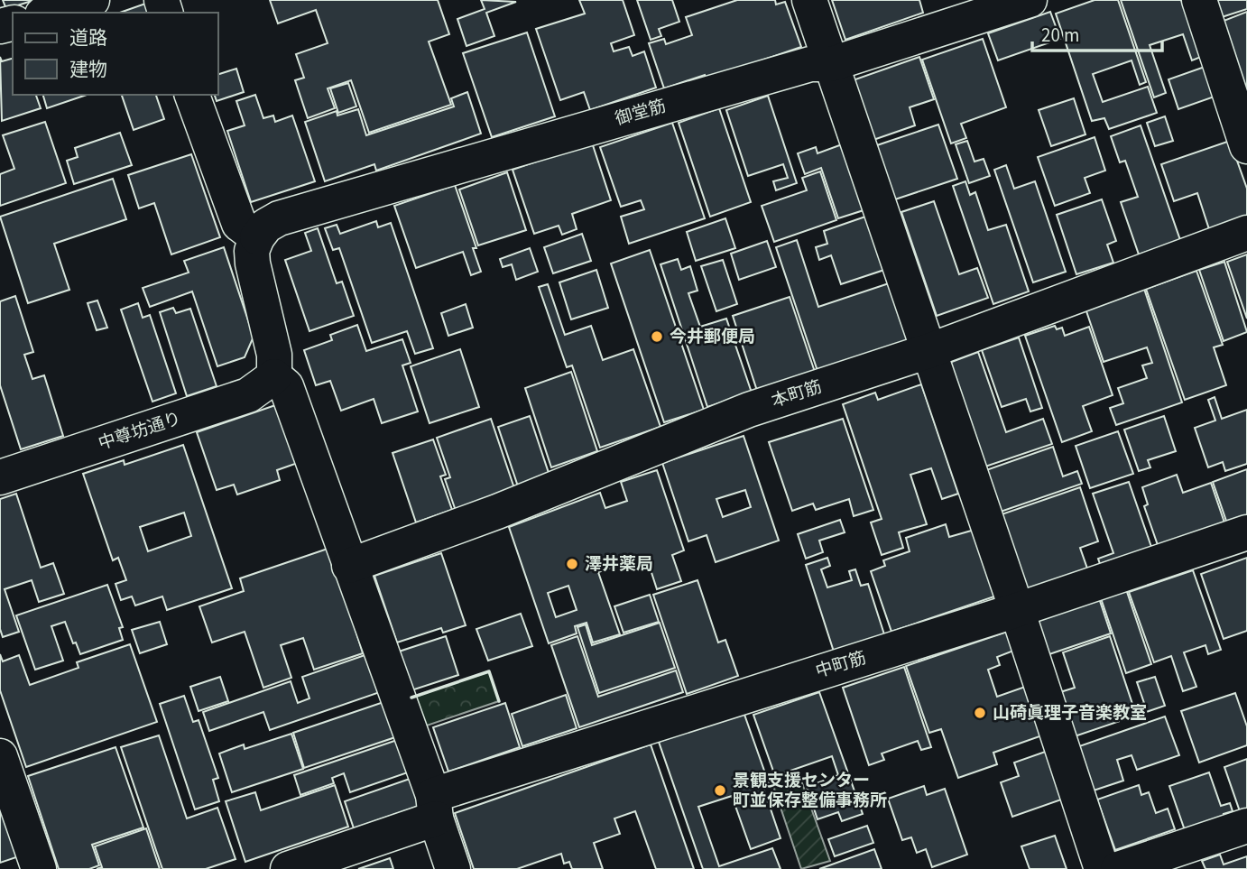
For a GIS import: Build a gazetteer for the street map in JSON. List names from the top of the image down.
{
  "streets": {
    "street": [
      "御堂筋",
      "本町筋",
      "中尊坊通り",
      "中町筋"
    ]
  },
  "places": [
    "今井郵便局",
    "澤井薬局",
    "山碕眞理子音楽教室",
    "景観支援センター 町並保存整備事務所"
  ],
  "legend": ["道路", "建物"],
  "scale_bar": "20 m"
}
